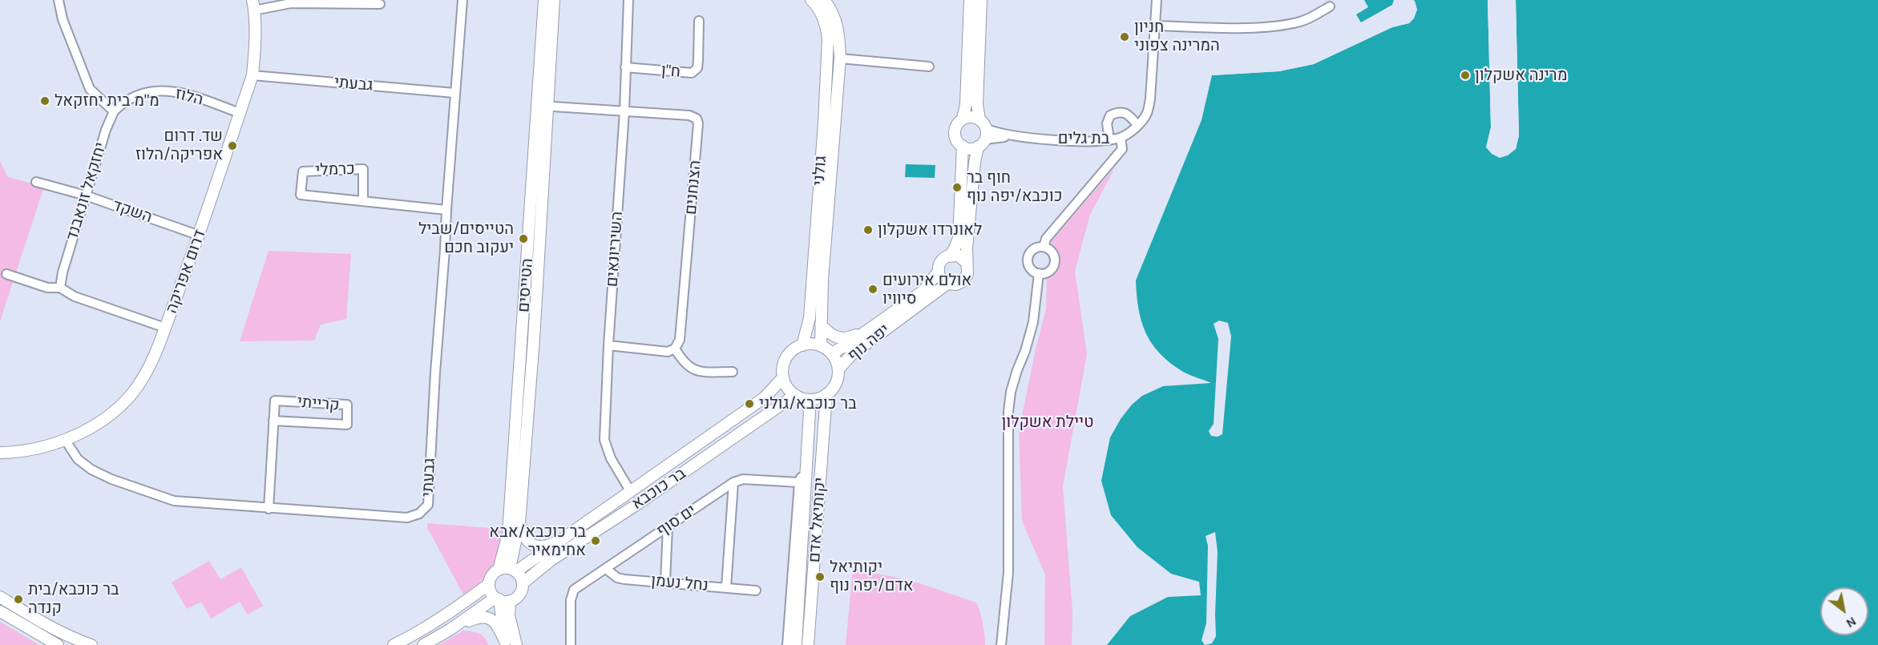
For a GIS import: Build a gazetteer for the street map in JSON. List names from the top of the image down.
{
  "streets": {
    "main road": [
      "גולני",
      "דרום אפריקה",
      "הטייסים",
      "יפה נוף",
      "בר כוכבא",
      "יקותיאל אדם"
    ],
    "street": [
      "ח\"ן",
      "גבעתי",
      "הלוז",
      "בת גלים",
      "כרמלי",
      "הצנחנים",
      "יחזקאל זונאבנד",
      "השקד",
      "השיריונאים",
      "קרייתי",
      "ים סוף",
      "נחל נעמן"
    ]
  },
  "crossings": [
    ["ח\"ן", "השיריונאים"],
    ["גבעתי", "כרמלי"],
    ["גבעתי", "דרום אפריקה"],
    ["גבעתי", "קרייתי"],
    ["הלוז", "יחזקאל זונאבנד"],
    ["הלוז", "דרום אפריקה"],
    ["גולני", "יפה נוף"],
    ["גולני", "בר כוכבא"],
    ["גולני", "יקותיאל אדם"],
    ["הצנחנים", "השיריונאים"],
    ["הצנחנים", "הטייסים"],
    ["יחזקאל זונאבנד", "השקד"],
    ["השקד", "דרום אפריקה"],
    ["השיריונאים", "בר כוכבא"],
    ["הטייסים", "בר כוכבא"],
    ["יפה נוף", "בר כוכבא"],
    ["יפה נוף", "יקותיאל אדם"],
    ["בר כוכבא", "יקותיאל אדם"],
    ["ים סוף", "נחל נעמן"]
  ],
  "parks": ["טיילת אשקלון"],
  "places": [
    "חניון המרינה צפוני",
    "מרינה אשקלון",
    "מ\"מ בית יחזקאל",
    "שד. דרום אפריקה/הלוז",
    "חוף בר כוכבא/יפה נוף",
    "לאונרדו אשקלון",
    "הטייסים/שביל יעקוב חכם",
    "אולם אירועים סיוויו",
    "בר כוכבא/גולני",
    "בר כוכבא/אבא אחימאיר",
    "יקותיאל אדם/יפה נוף",
    "בר כוכבא/בית קנדה"
  ],
  "north": "bottom right"
}
